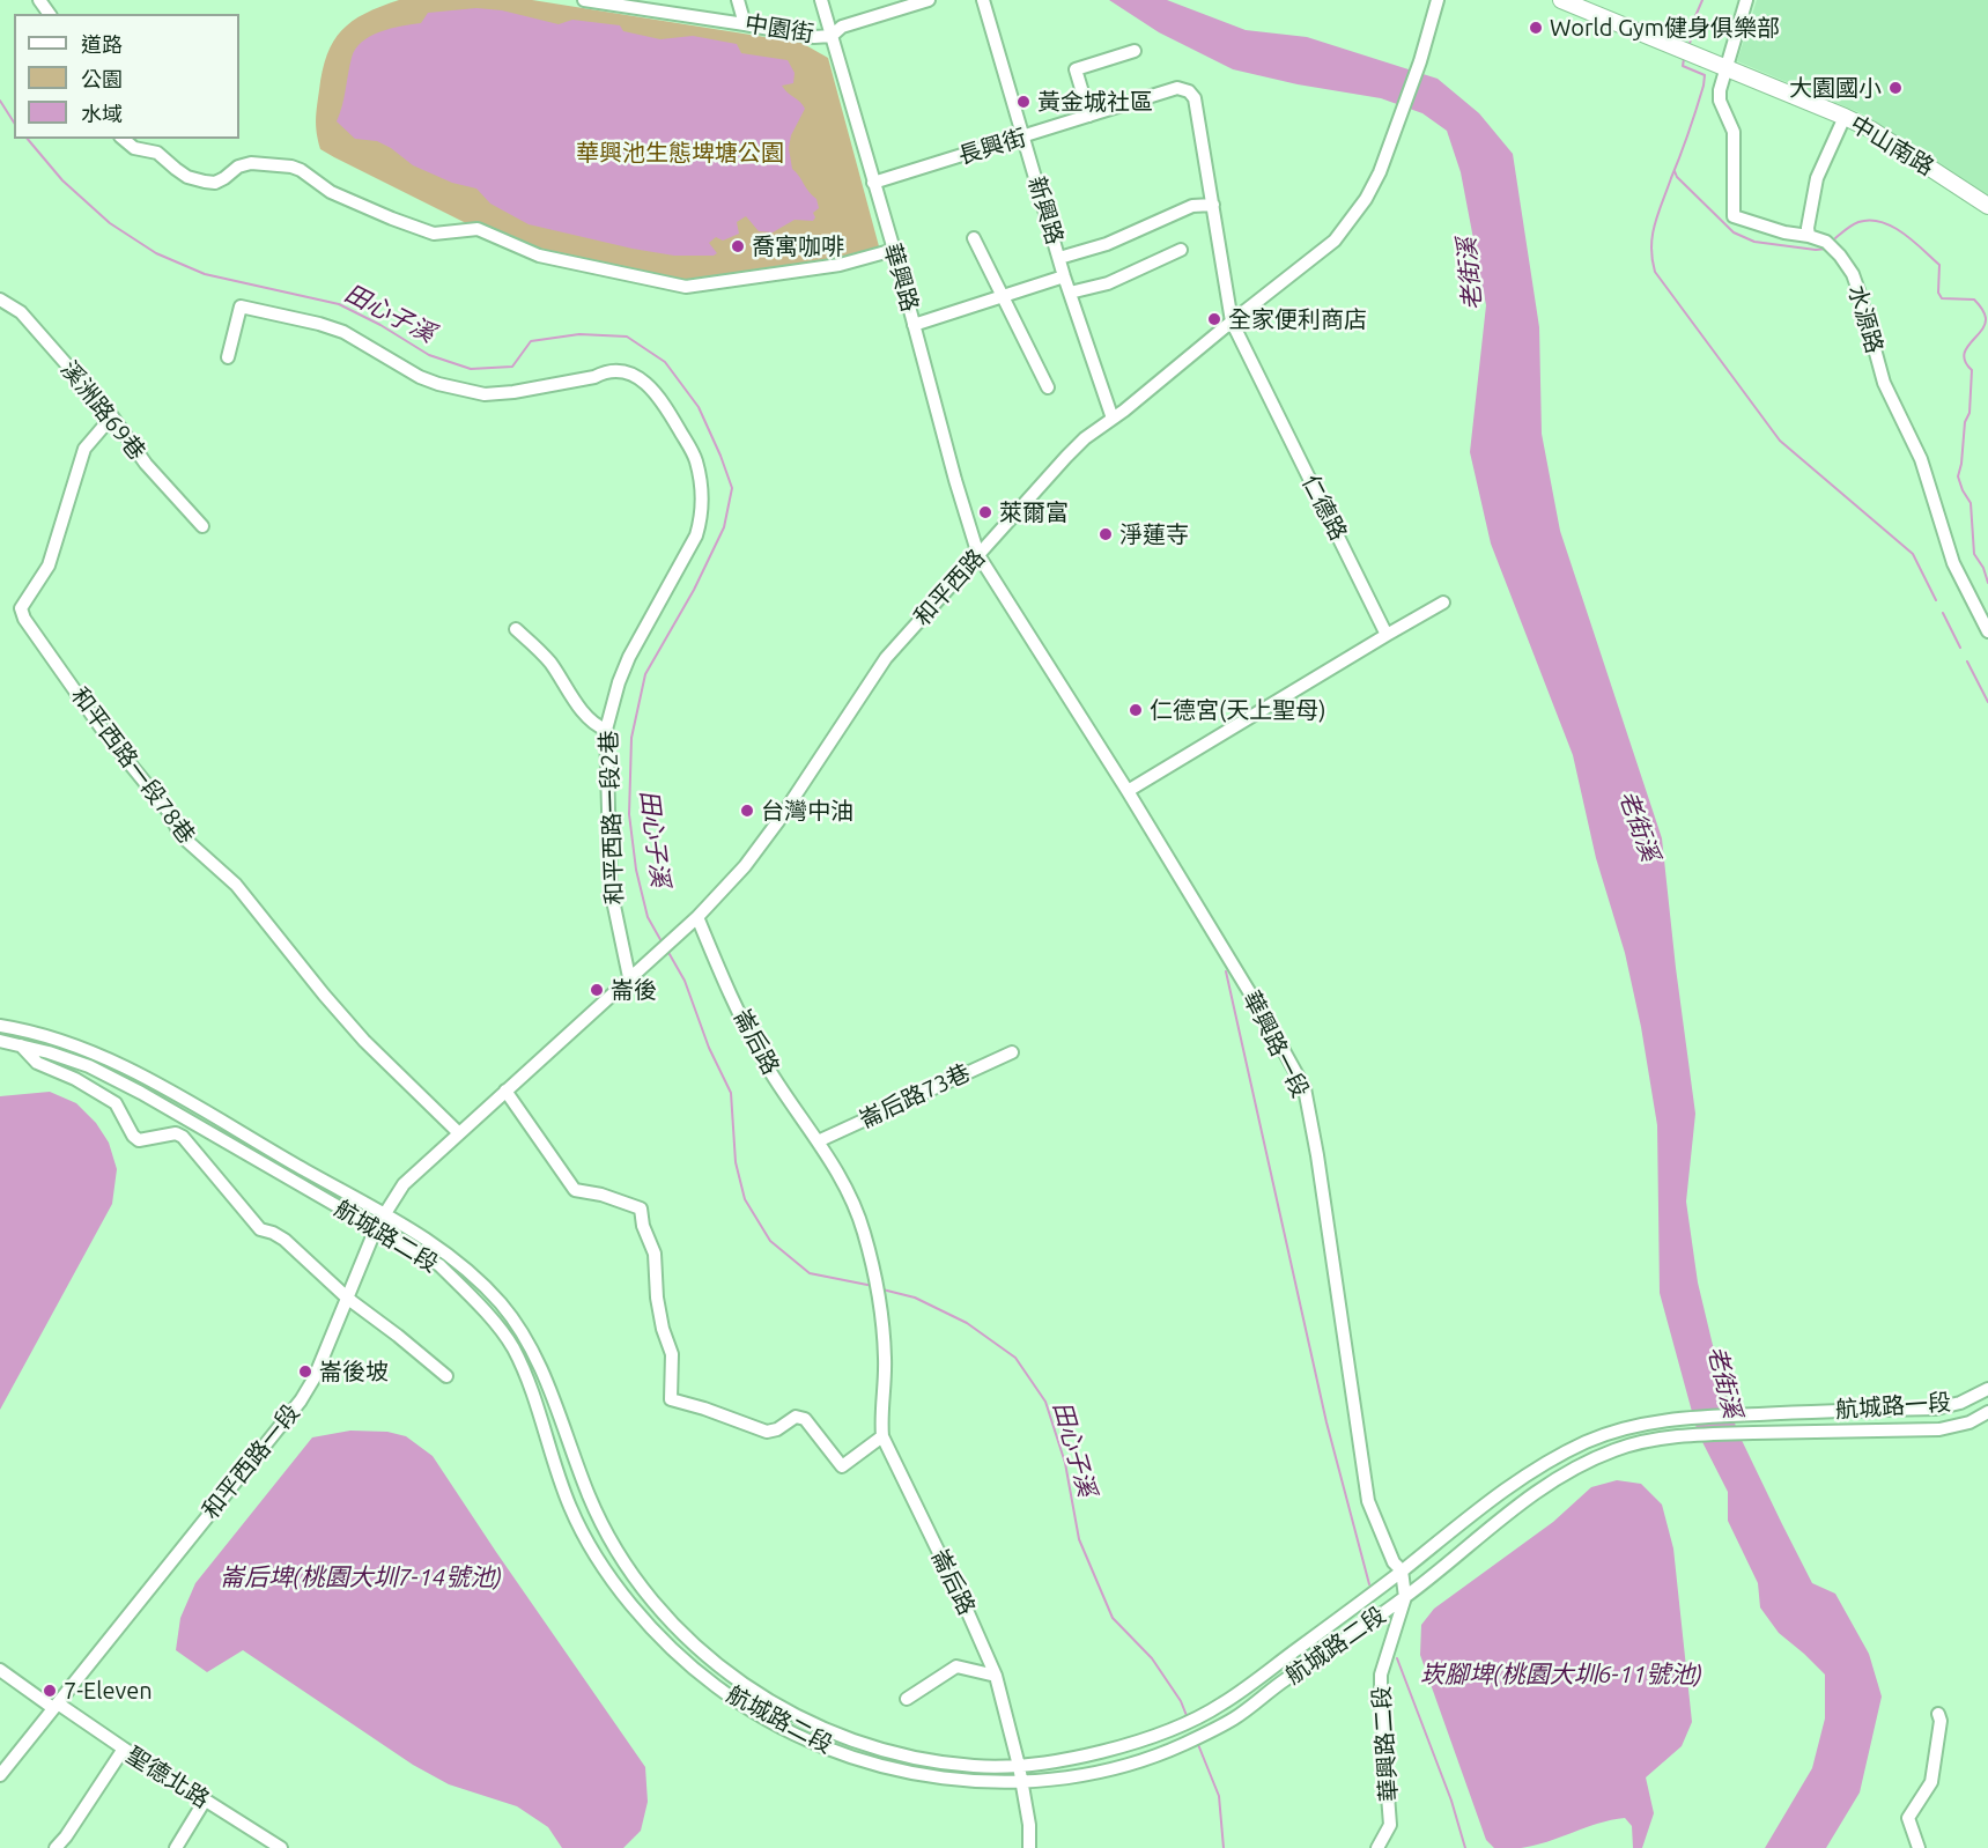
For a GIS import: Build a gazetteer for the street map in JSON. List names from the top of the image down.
{
  "streets": {
    "main road": ["中山南路"],
    "street": [
      "中園街",
      "長興街",
      "新興路",
      "華興路",
      "水源路",
      "溪洲路69巷",
      "仁德路",
      "和平西路",
      "和平西路一段78巷",
      "和平西路一段2巷",
      "崙后路",
      "華興路一段",
      "崙后路73巷",
      "航城路二段",
      "航城路一段",
      "和平西路一段",
      "華興路二段",
      "聖德北路"
    ]
  },
  "crossings": [
    ["中園街", "華興路"],
    ["中山南路", "水源路"],
    ["長興街", "新興路"],
    ["長興街", "華興路"],
    ["長興街", "仁德路"],
    ["新興路", "和平西路"],
    ["華興路", "和平西路"],
    ["華興路", "華興路一段"],
    ["溪洲路69巷", "和平西路一段78巷"],
    ["仁德路", "和平西路"],
    ["和平西路", "崙后路"],
    ["和平西路", "華興路一段"],
    ["和平西路", "和平西路一段"],
    ["和平西路一段78巷", "和平西路一段"],
    ["和平西路一段2巷", "和平西路一段"],
    ["崙后路", "崙后路73巷"],
    ["崙后路", "航城路二段"],
    ["華興路一段", "航城路二段"],
    ["華興路一段", "華興路二段"],
    ["航城路二段", "航城路一段"],
    ["航城路二段", "和平西路一段"],
    ["航城路二段", "華興路二段"],
    ["和平西路一段", "聖德北路"]
  ],
  "water": [
    "老街溪",
    "田心子溪",
    "崙后埤(桃園大圳7-14號池)",
    "崁腳埤(桃園大圳6-11號池)"
  ],
  "parks": ["華興池生態埤塘公園"],
  "places": [
    "World Gym健身俱樂部",
    "大園國小",
    "黃金城社區",
    "喬寓咖啡",
    "全家便利商店",
    "萊爾富",
    "淨蓮寺",
    "仁德宮(天上聖母)",
    "台灣中油",
    "崙後",
    "崙後坡",
    "7-Eleven"
  ],
  "legend": ["道路", "公園", "水域"]
}
